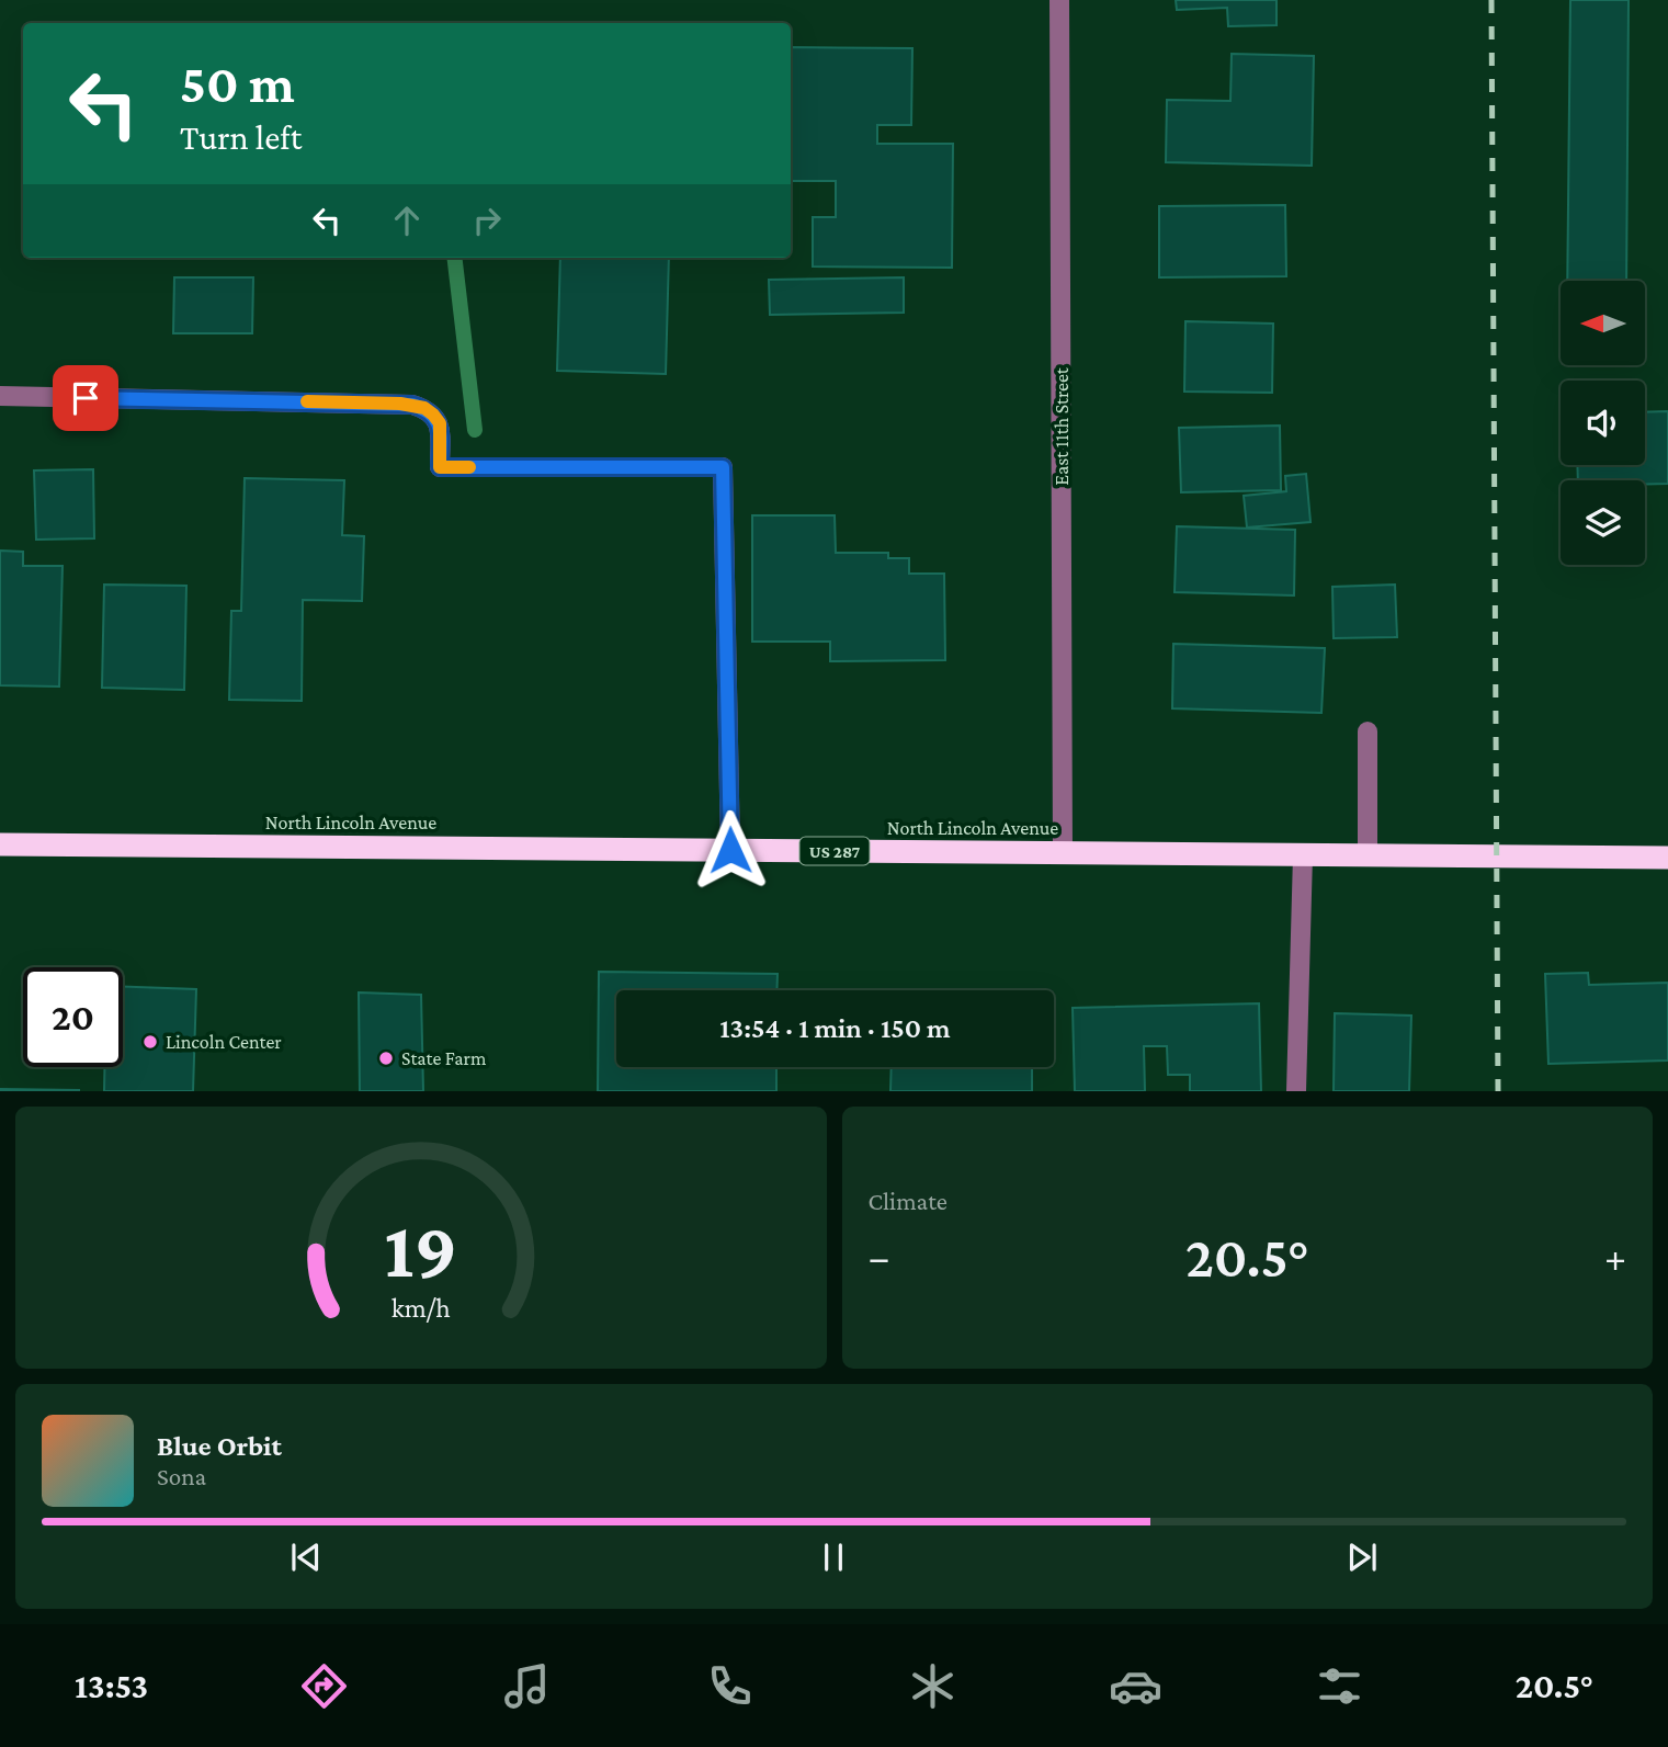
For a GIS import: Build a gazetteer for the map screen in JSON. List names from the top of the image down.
{
  "streets": {
    "highway": ["North Lincoln Avenue", "US 287"],
    "street": ["East 11th Street"]
  },
  "crossings": [
    ["East 11th Street", "North Lincoln Avenue"]
  ],
  "places": ["Lincoln Center", "State Farm"],
  "north": "left",
  "page": {
    "turn": ["50 m", "Turn left"],
    "limit": "20",
    "trip": "13:54 · 1 min · 150 m",
    "tile": "Climate",
    "heat": ["−", "20.5°", "+"],
    "song": ["Blue Orbit", "Sona"],
    "tabs": ["13:53", "20.5°"],
    "gauge": ["19", "km/h"]
  }
}
